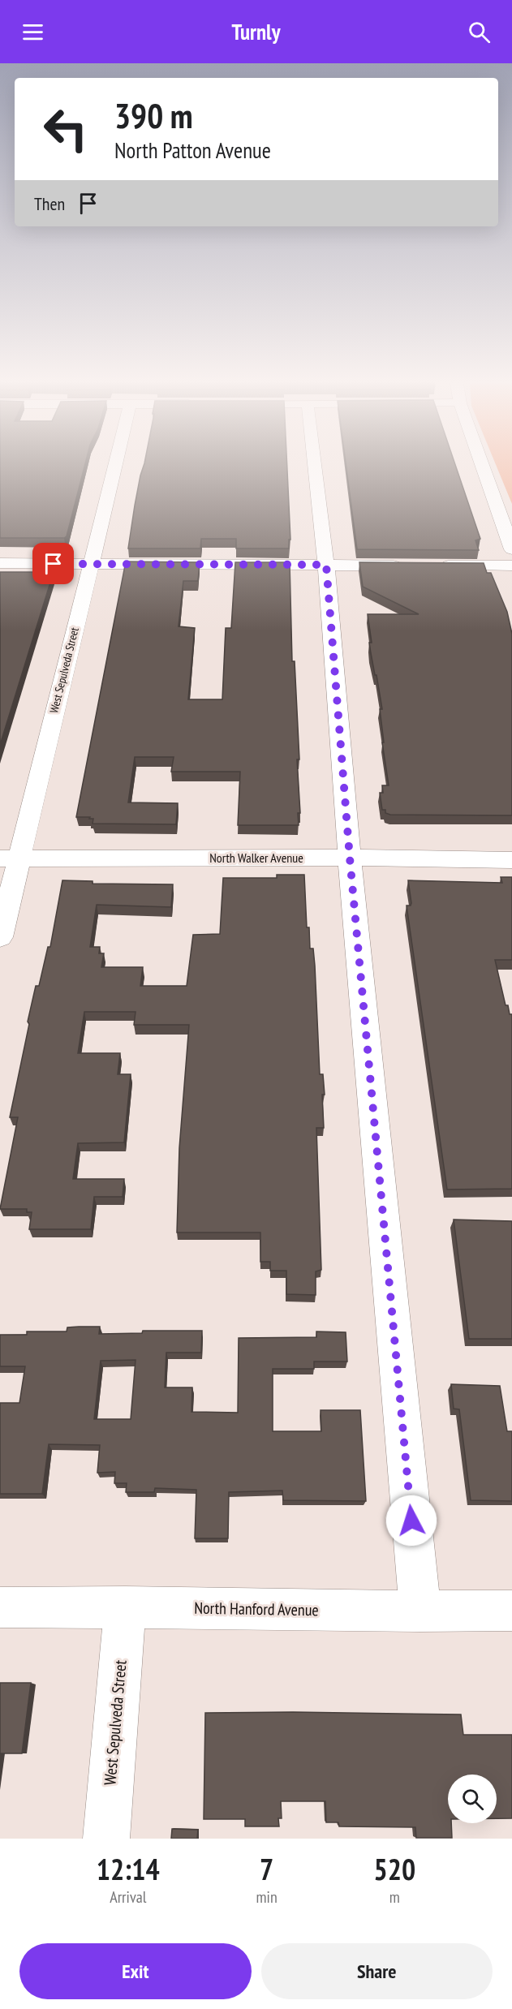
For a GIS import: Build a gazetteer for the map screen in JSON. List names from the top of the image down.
{
  "streets": {
    "street": ["West Sepulveda Street", "North Walker Avenue", "North Hanford Avenue"]
  },
  "crossings": [
    ["West Sepulveda Street", "North Walker Avenue"],
    ["West Sepulveda Street", "North Hanford Avenue"]
  ],
  "page": {
    "header": "Turnly",
    "turn": ["390 m", "North Patton Avenue"],
    "then": "Then",
    "eta": [
      "12:14",
      "Arrival",
      "7",
      "min",
      "520",
      "m"
    ],
    "buttons": ["Exit", "Share"]
  }
}
